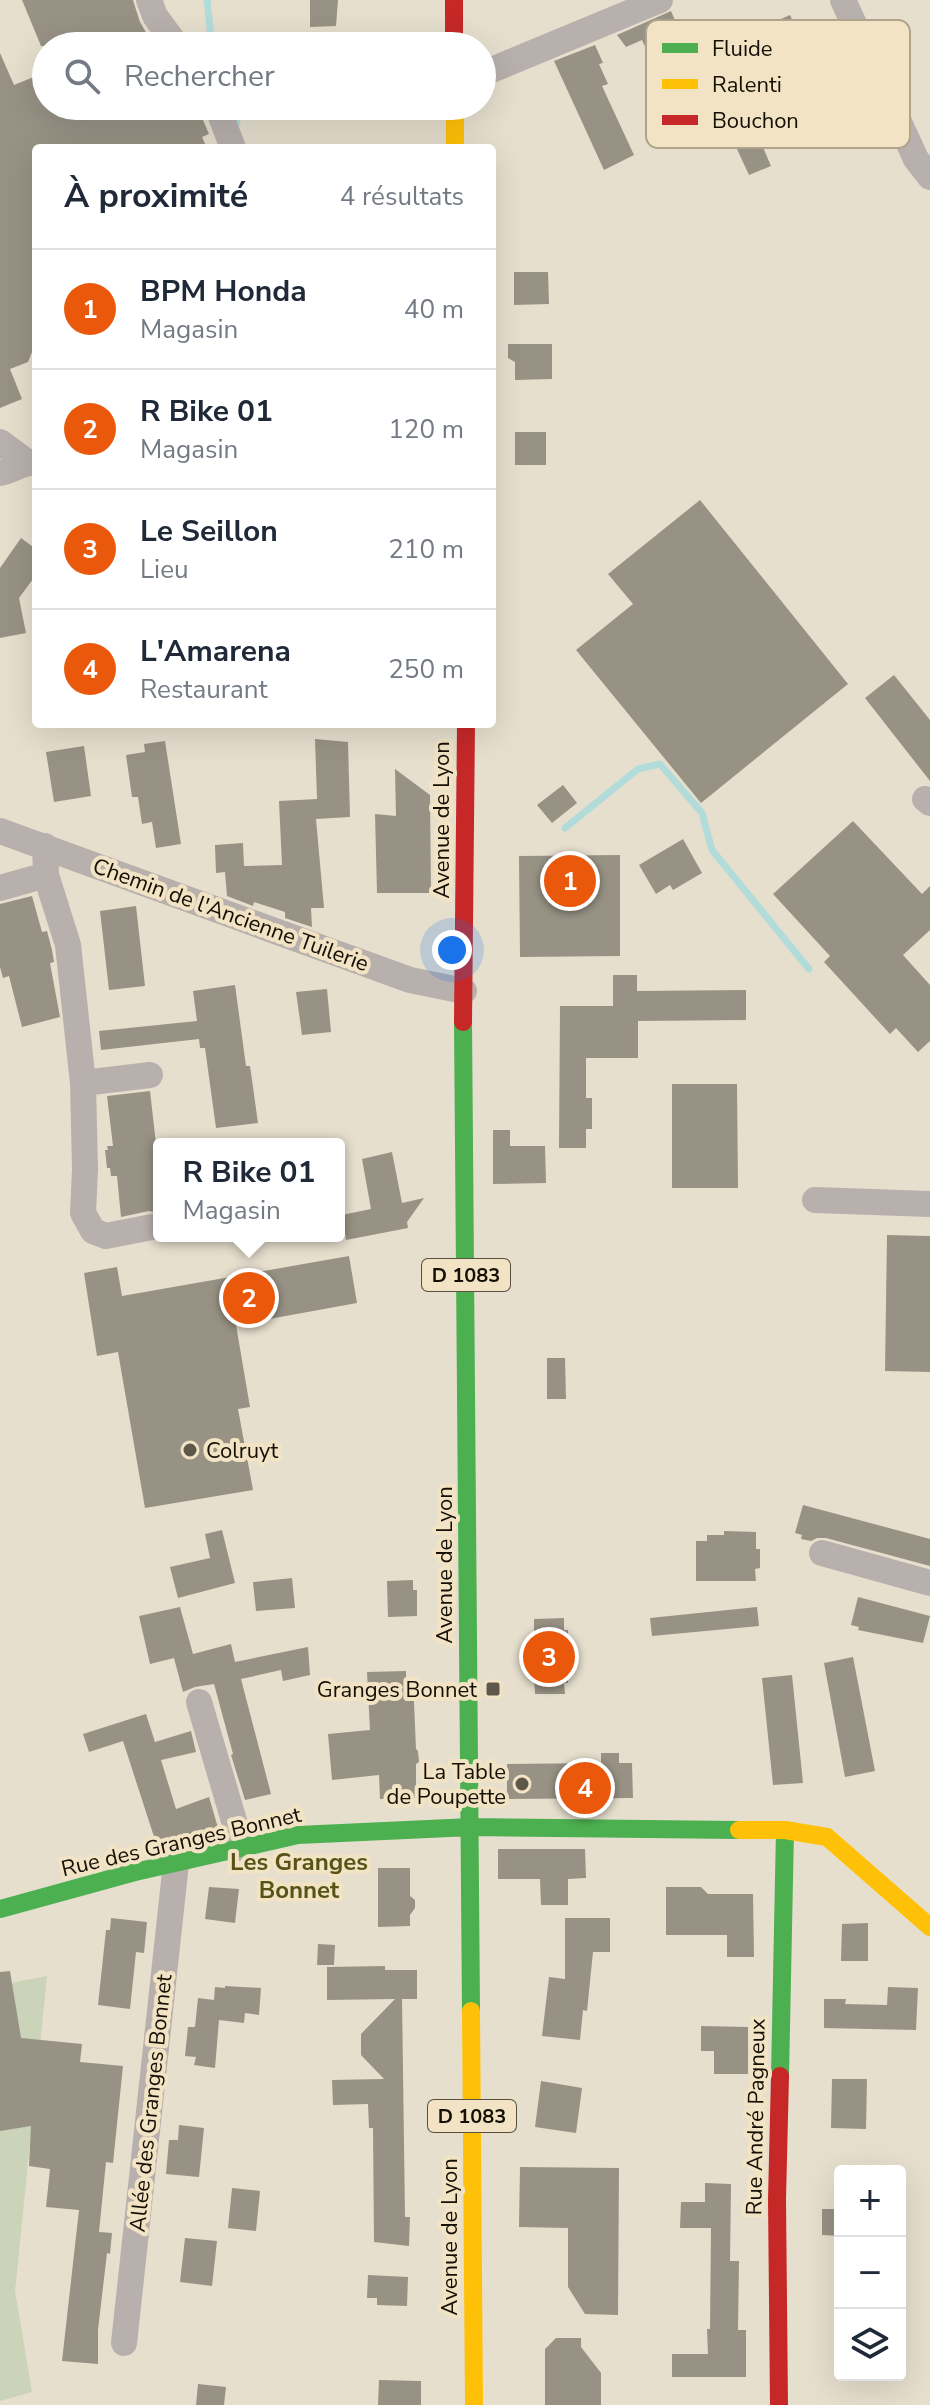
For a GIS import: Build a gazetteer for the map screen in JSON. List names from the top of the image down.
{
  "streets": {
    "main road": [
      "Avenue de Lyon",
      "D 1083",
      "Rue des Granges Bonnet",
      "Rue André Pagneux"
    ],
    "street": ["Chemin de l'Ancienne Tuilerie", "Allée des Granges Bonnet"]
  },
  "crossings": [
    ["Avenue de Lyon", "Chemin de l'Ancienne Tuilerie"],
    ["Avenue de Lyon", "Rue des Granges Bonnet"],
    ["Rue des Granges Bonnet", "Allée des Granges Bonnet"],
    ["Rue des Granges Bonnet", "Rue André Pagneux"]
  ],
  "districts": ["Les Granges Bonnet"],
  "places": {
    "other": ["Colruyt", "La Table de Poupette"],
    "transit": ["Granges Bonnet"]
  },
  "legend": ["Fluide", "Ralenti", "Bouchon"],
  "page": {
    "search": "Rechercher",
    "heading": ["À proximité", "4 résultats"],
    "list": [
      {
        "mark": "1",
        "name": "BPM Honda",
        "note": "Magasin",
        "value": "40 m"
      },
      {
        "mark": "2",
        "name": "R Bike 01",
        "note": "Magasin",
        "value": "120 m"
      },
      {
        "mark": "3",
        "name": "Le Seillon",
        "note": "Lieu",
        "value": "210 m"
      },
      {
        "mark": "4",
        "name": "L'Amarena",
        "note": "Restaurant",
        "value": "250 m"
      }
    ],
    "pins": [
      "1",
      "2",
      "3",
      "4"
    ],
    "popup": ["R Bike 01", "Magasin"],
    "map_buttons": ["+", "−"]
  }
}
